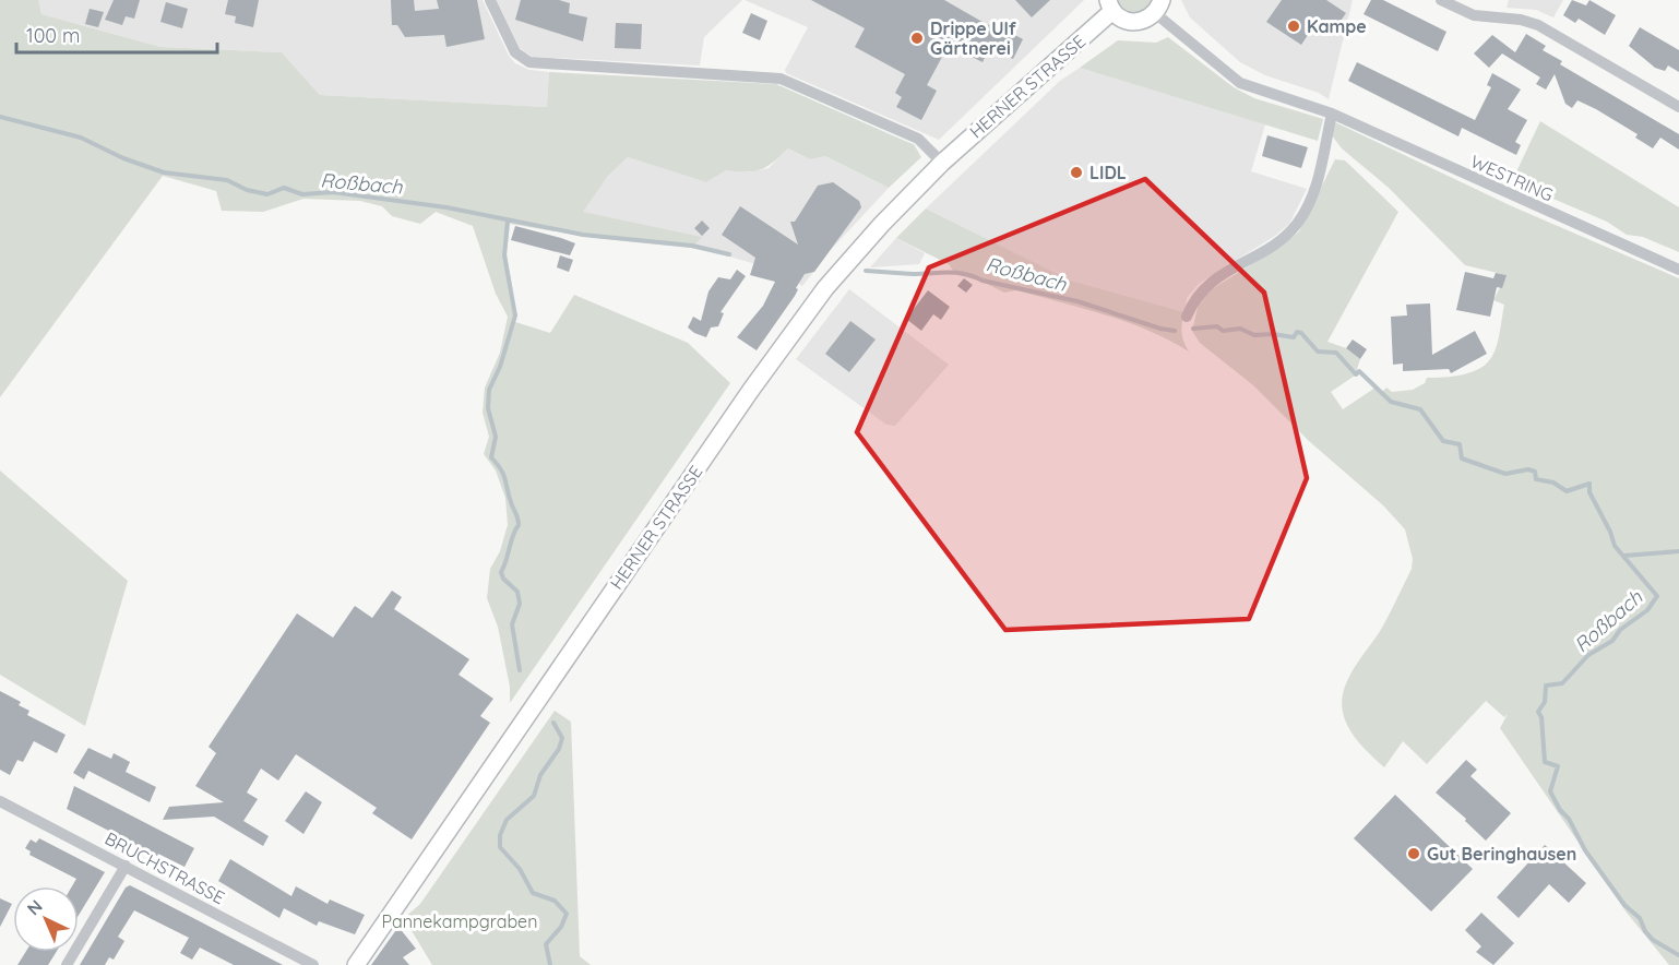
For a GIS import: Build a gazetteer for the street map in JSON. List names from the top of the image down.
{
  "streets": {
    "main road": ["HERNER STRASSE"],
    "street": ["WESTRING", "BRUCHSTRASSE"]
  },
  "water": ["Roßbach"],
  "parks": ["Pannekampgraben"],
  "places": [
    "Kampe",
    "Drippe Ulf Gärtnerei",
    "LIDL",
    "Gut Beringhausen"
  ],
  "scale_bar": "100 m",
  "north": "top left"
}
